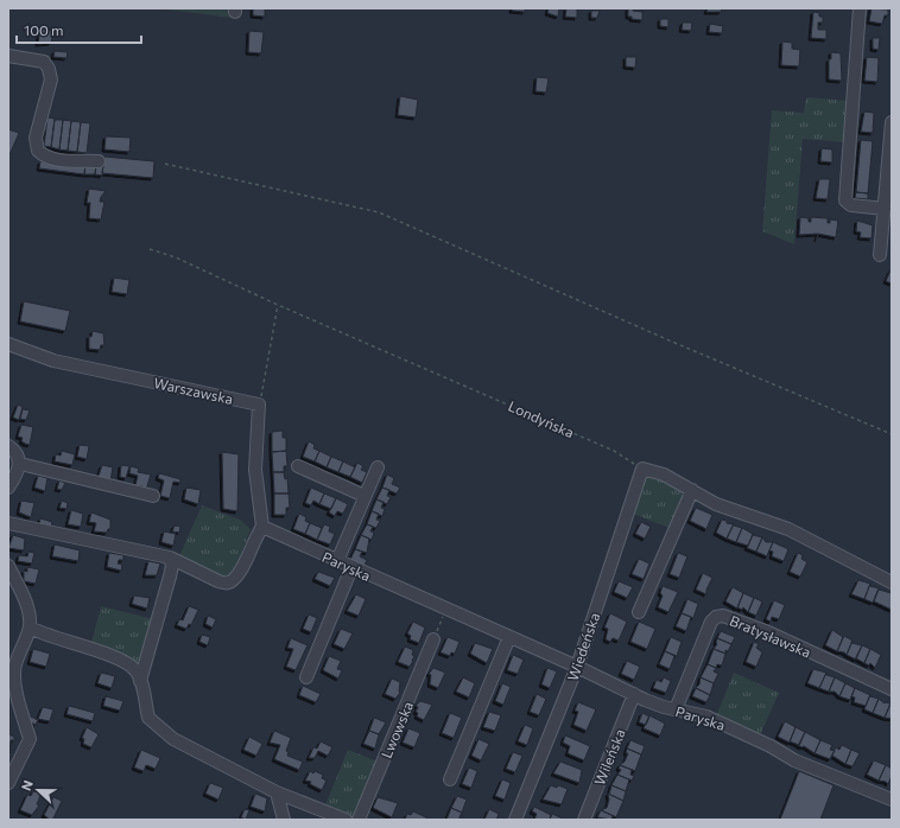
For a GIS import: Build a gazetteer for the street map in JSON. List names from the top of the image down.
{
  "streets": {
    "street": [
      "Warszawska",
      "Paryska",
      "Bratysławska",
      "Wiedeńska",
      "Lwowska",
      "Wileńska"
    ],
    "path": ["Londyńska"]
  },
  "crossings": [
    ["Londyńska", "Wiedeńska"],
    ["Paryska", "Bratysławska"],
    ["Paryska", "Wiedeńska"],
    ["Paryska", "Wileńska"]
  ],
  "scale_bar": "100 m",
  "north": "left"
}
